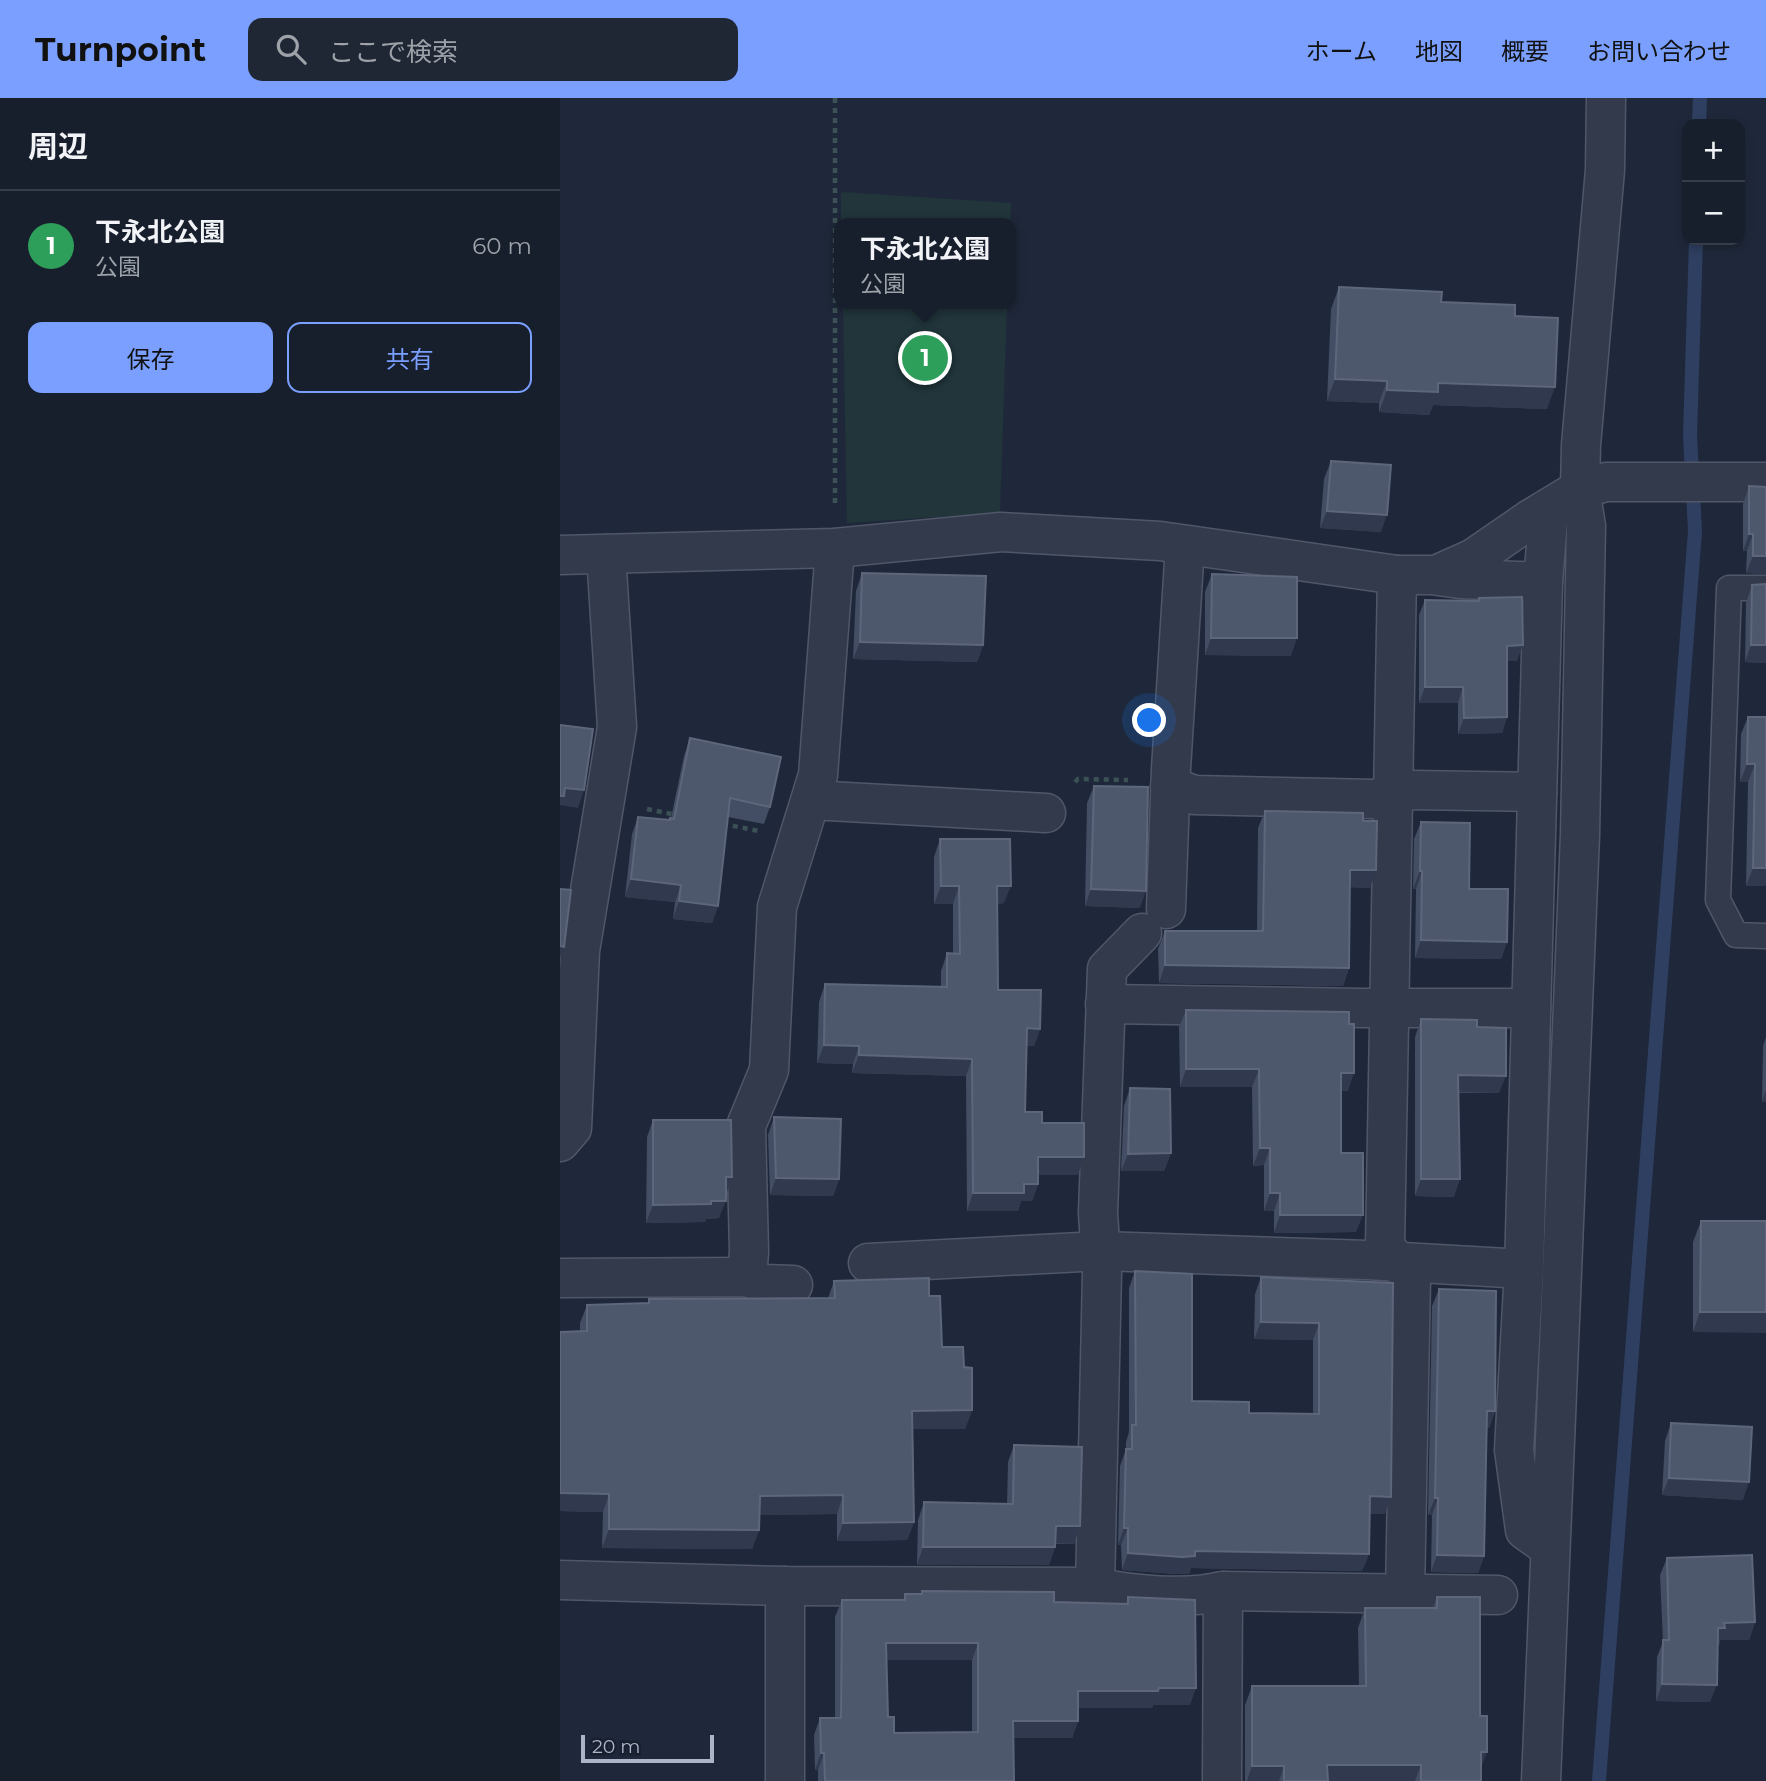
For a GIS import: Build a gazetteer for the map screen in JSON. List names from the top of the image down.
{
  "scale_bar": "20 m",
  "page": {
    "header": "Turnpoint",
    "search": "ここで検索",
    "nav": [
      "ホーム",
      "地図",
      "概要",
      "お問い合わせ"
    ],
    "heading": "周辺",
    "map_buttons": ["+", "−"],
    "list": [
      {
        "mark": "1",
        "name": "下永北公園",
        "note": "公園",
        "value": "60 m"
      }
    ],
    "popup": ["下永北公園", "公園"],
    "buttons": ["保存", "共有"],
    "pins": "1",
    "scale": "20 m"
  }
}
